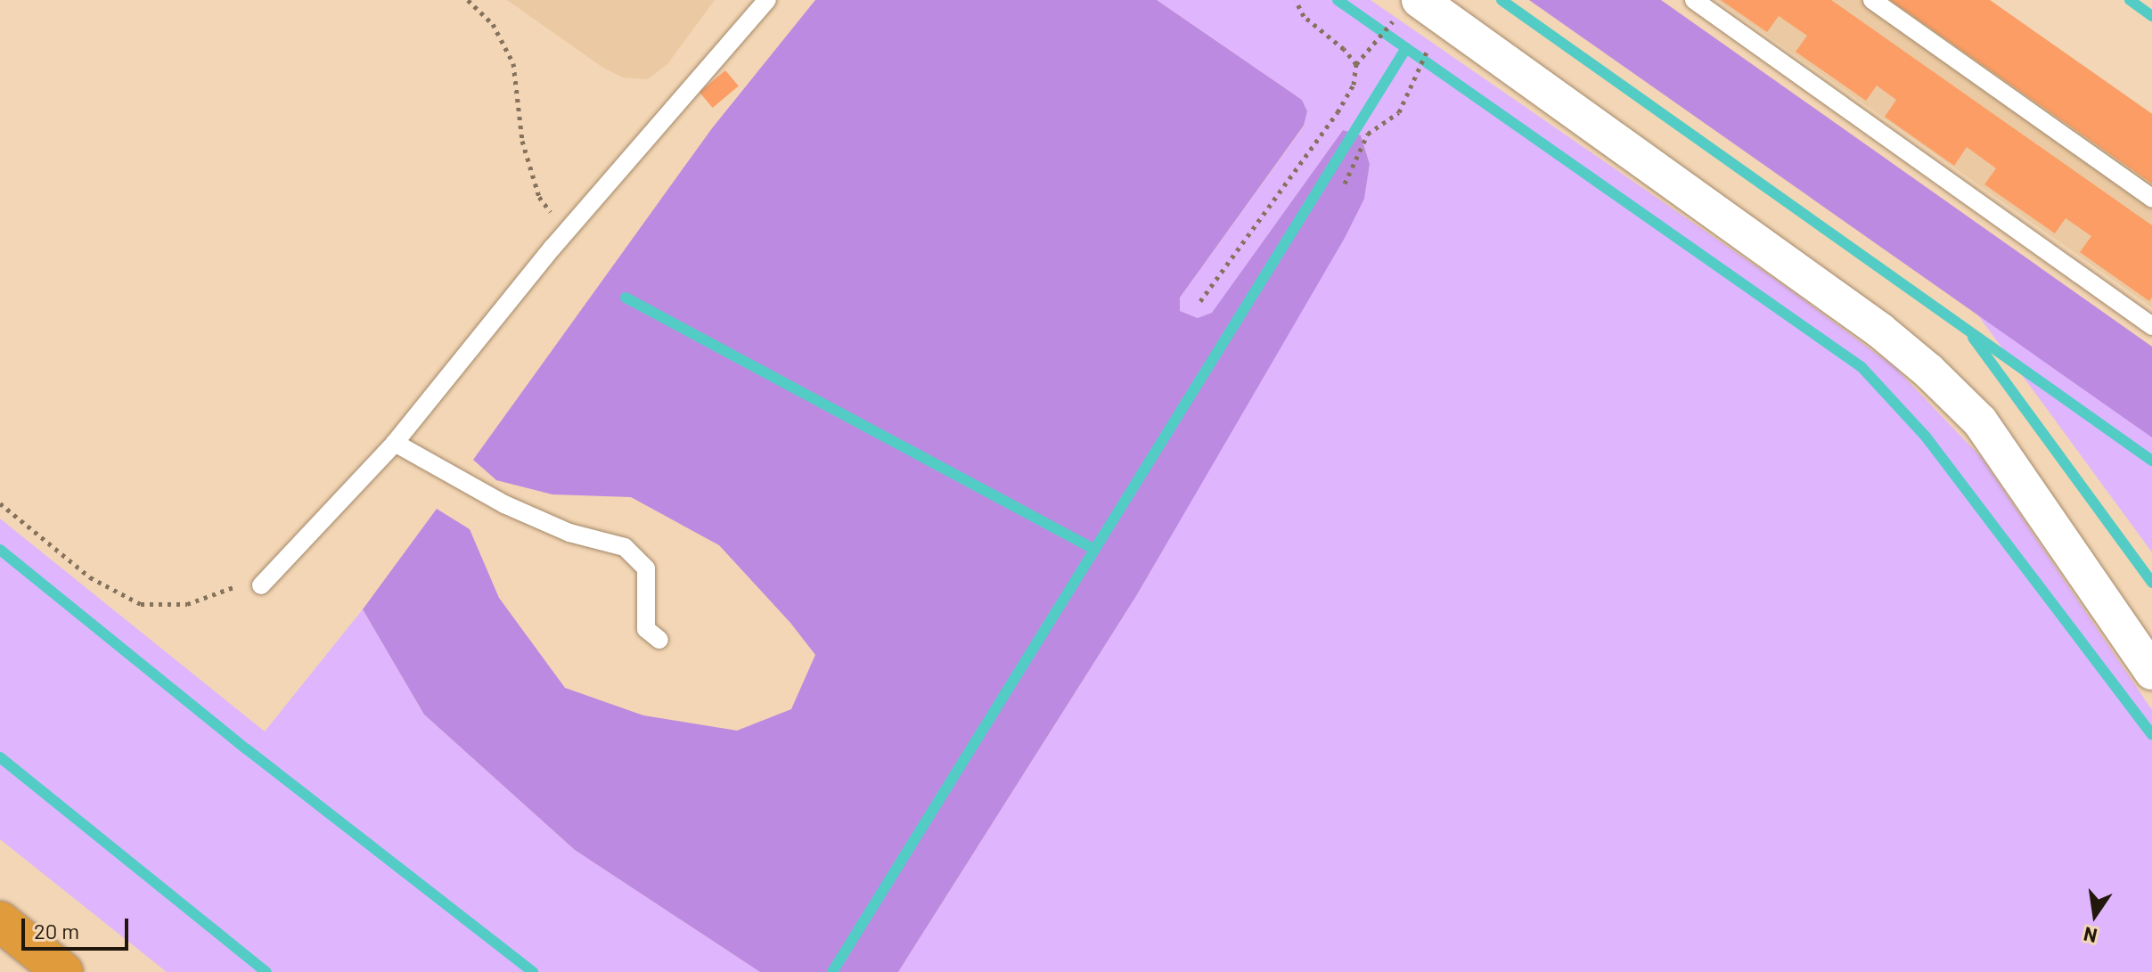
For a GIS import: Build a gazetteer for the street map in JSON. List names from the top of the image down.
{
  "scale_bar": "20 m",
  "north": "bottom"
}
